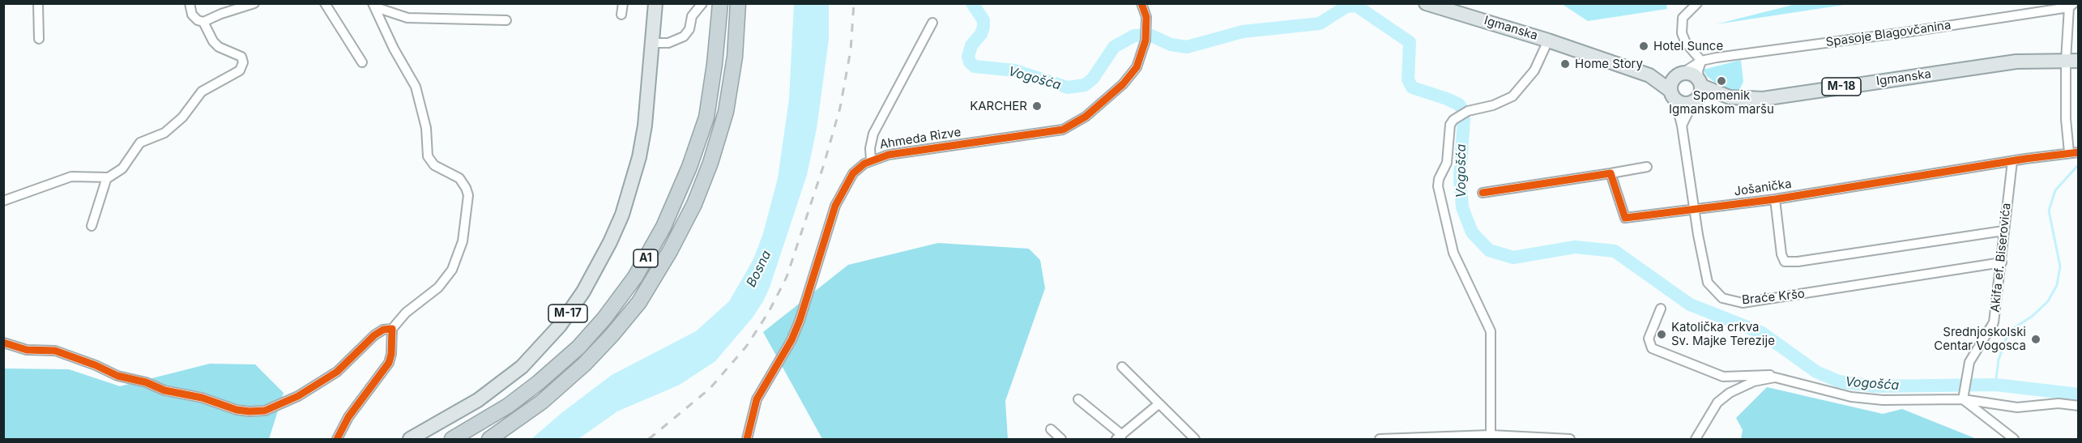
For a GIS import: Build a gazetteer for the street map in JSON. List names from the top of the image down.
{
  "streets": {
    "highway": ["A1"],
    "main road": ["Igmanska", "M-18", "M-17"],
    "street": [
      "Spasoje Blagovčanina",
      "Ahmeda Rizve",
      "Jošanička",
      "Akifa ef. Biserovića",
      "Braće Kršo"
    ]
  },
  "crossings": [
    ["Igmanska", "M-18"],
    ["Igmanska", "Braće Kršo"],
    ["M-18", "Braće Kršo"],
    ["Jošanička", "Akifa ef. Biserovića"],
    ["Jošanička", "Braće Kršo"],
    ["Akifa ef. Biserovića", "Braće Kršo"]
  ],
  "water": ["Vogošća", "Bosna"],
  "places": [
    "Hotel Sunce",
    "Home Story",
    "Spomenik Igmanskom maršu",
    "KARCHER",
    "Katolička crkva Sv. Majke Terezije",
    "Srednjoskolski Centar Vogosca"
  ]
}
